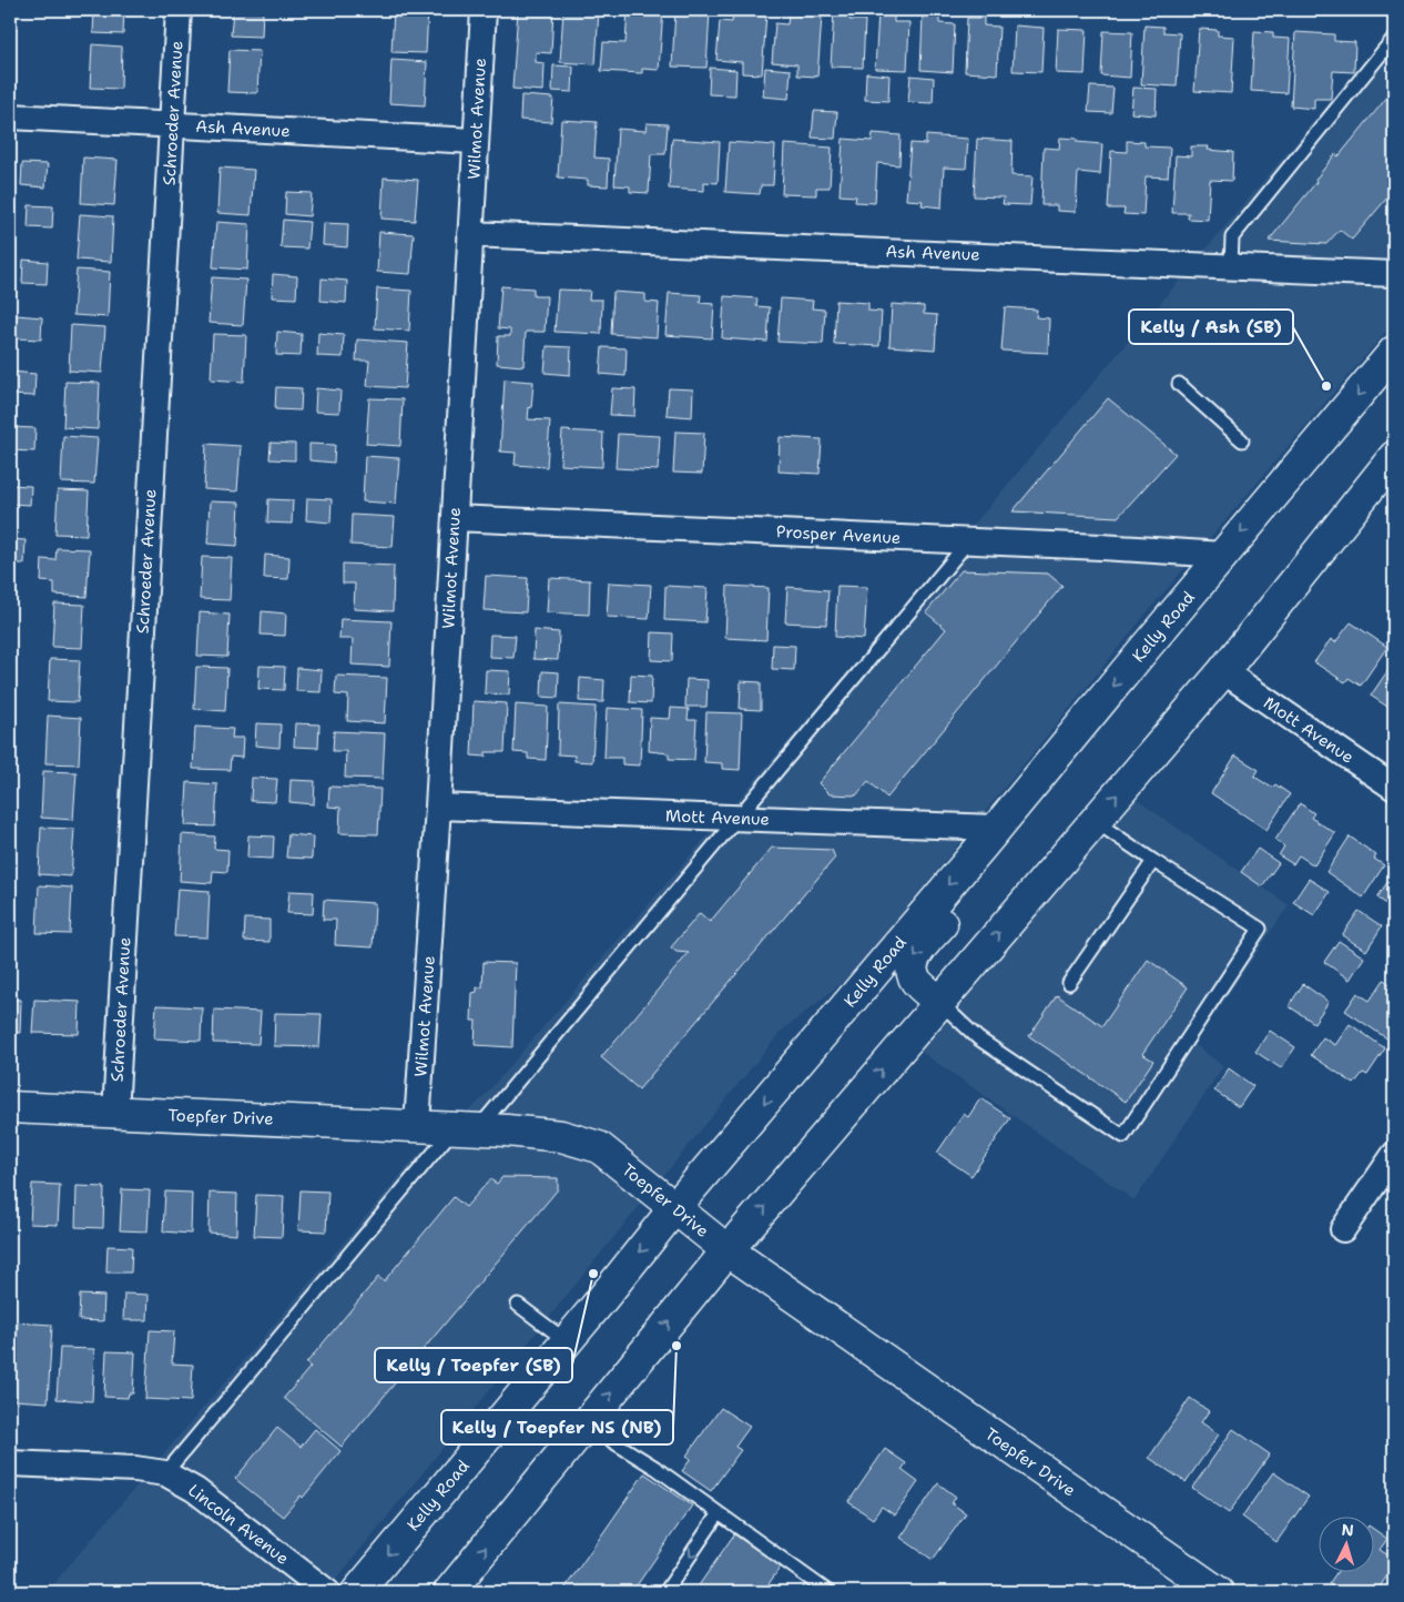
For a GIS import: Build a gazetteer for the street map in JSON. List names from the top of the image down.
{
  "streets": {
    "street": [
      "Schroeder Avenue",
      "Wilmot Avenue",
      "Ash Avenue",
      "Prosper Avenue",
      "Kelly Road",
      "Mott Avenue",
      "Toepfer Drive",
      "Lincoln Avenue"
    ]
  },
  "crossings": [
    ["Schroeder Avenue", "Ash Avenue"],
    ["Schroeder Avenue", "Toepfer Drive"],
    ["Wilmot Avenue", "Ash Avenue"],
    ["Wilmot Avenue", "Prosper Avenue"],
    ["Wilmot Avenue", "Mott Avenue"],
    ["Wilmot Avenue", "Toepfer Drive"],
    ["Prosper Avenue", "Kelly Road"],
    ["Kelly Road", "Mott Avenue"],
    ["Kelly Road", "Toepfer Drive"]
  ],
  "places": ["Kelly / Ash (SB)", "Kelly / Toepfer (SB)", "Kelly / Toepfer NS (NB)"],
  "north": "top"
}
